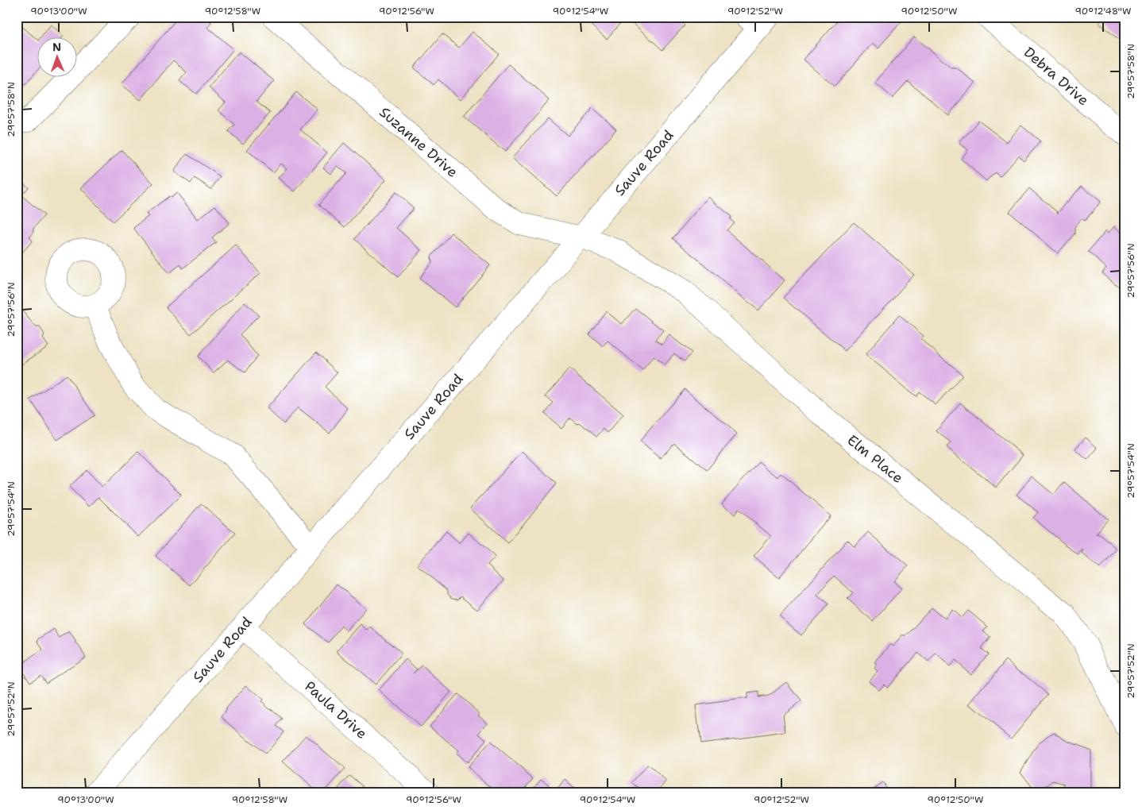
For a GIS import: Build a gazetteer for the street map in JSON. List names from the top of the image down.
{
  "streets": {
    "street": [
      "Debra Drive",
      "Suzanne Drive",
      "Sauve Road",
      "Elm Place",
      "Paula Drive"
    ]
  },
  "crossings": [
    ["Suzanne Drive", "Sauve Road"],
    ["Suzanne Drive", "Elm Place"],
    ["Sauve Road", "Elm Place"],
    ["Sauve Road", "Paula Drive"]
  ],
  "north": "top",
  "coordinates": [
    "90°13'00\"W",
    "90°12'58\"W",
    "90°12'56\"W",
    "90°12'54\"W",
    "90°12'52\"W",
    "90°12'50\"W",
    "90°12'48\"W",
    "29°57'58\"N",
    "29°57'56\"N",
    "29°57'54\"N",
    "29°57'52\"N"
  ]
}
